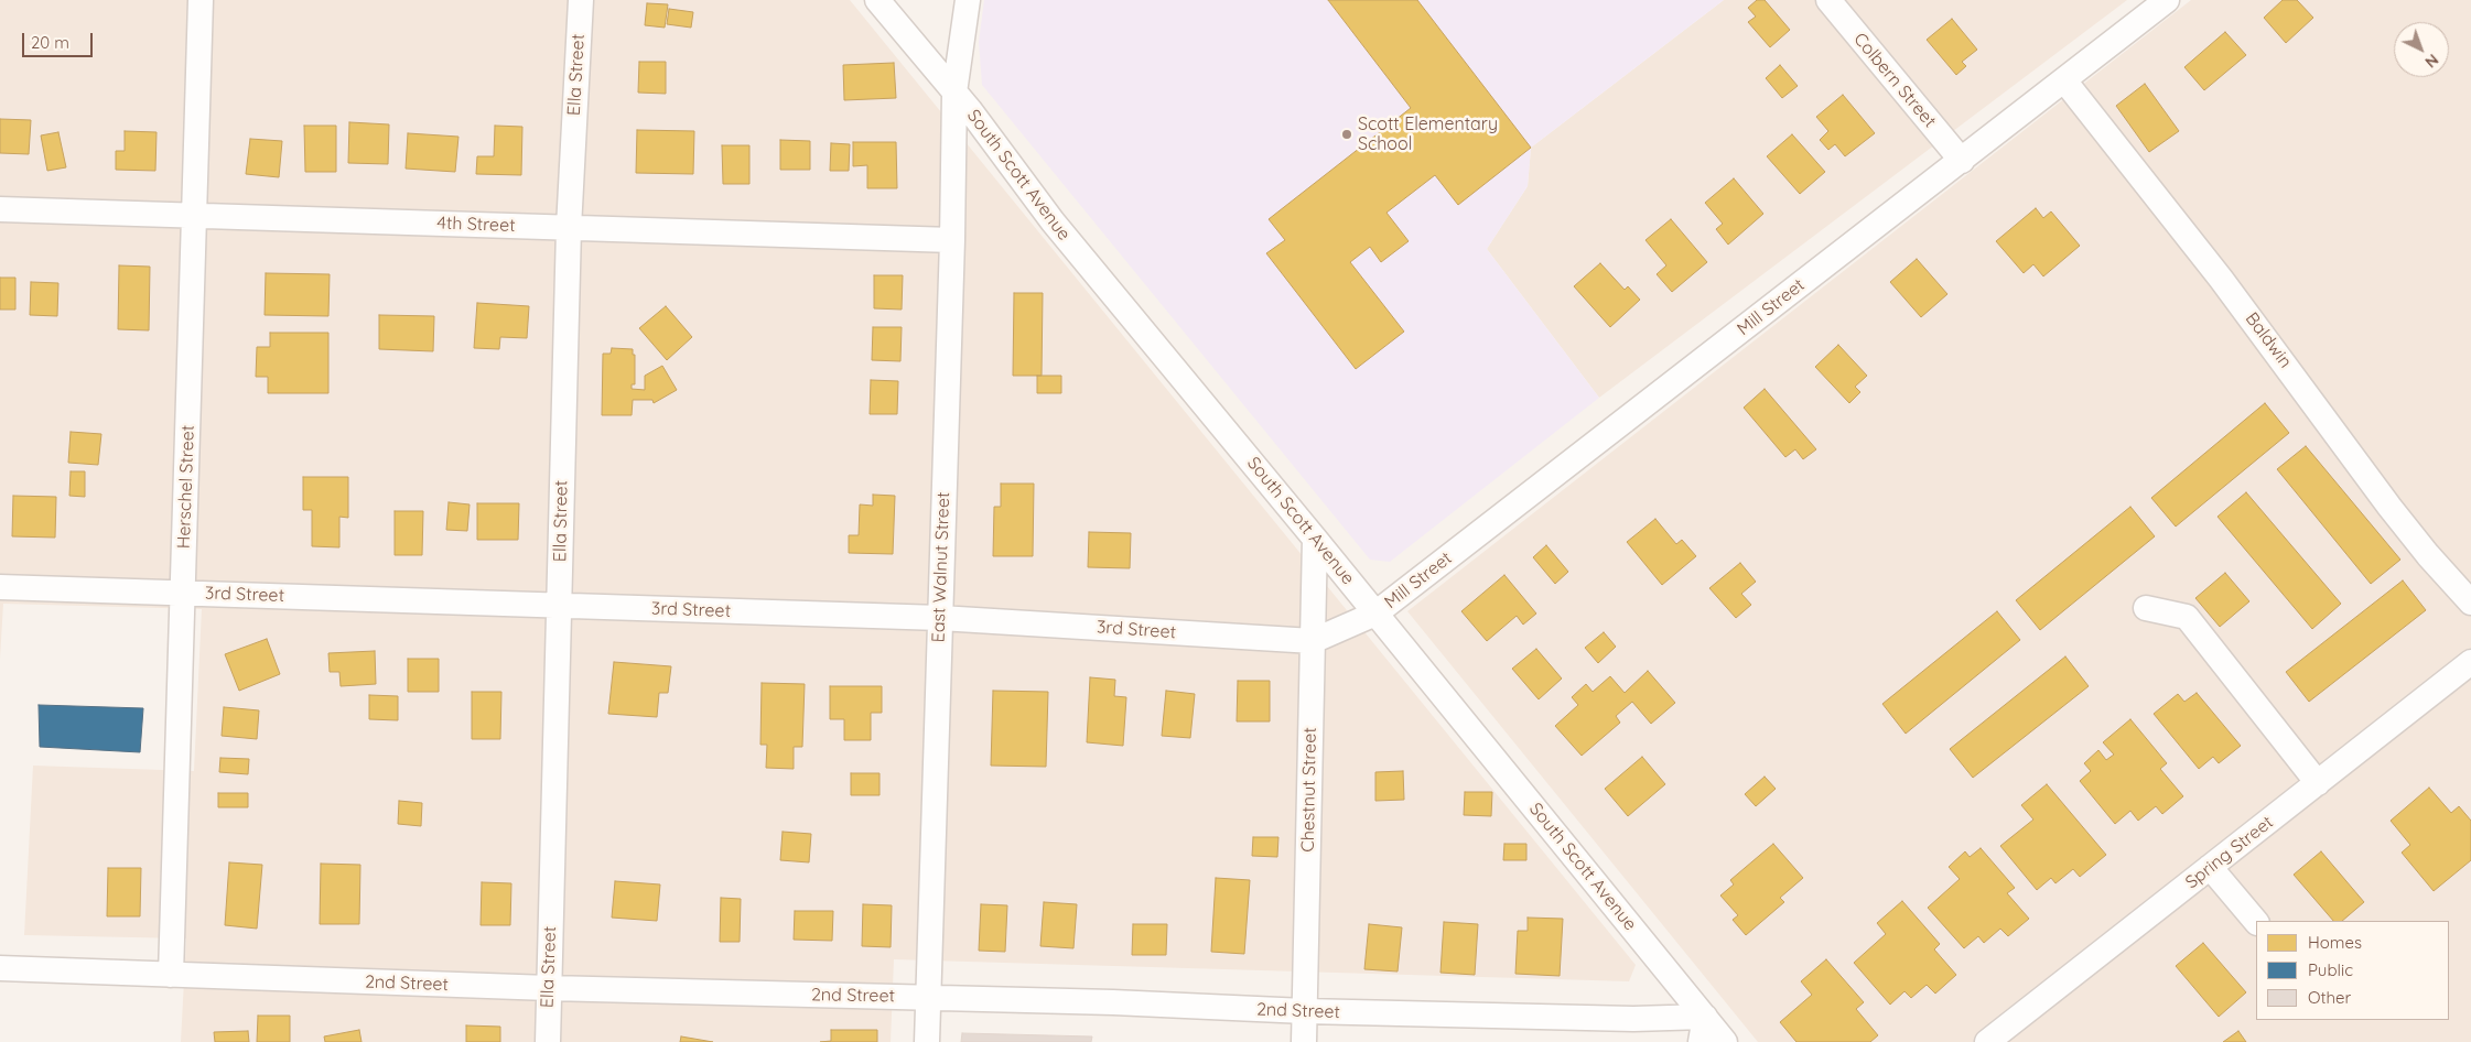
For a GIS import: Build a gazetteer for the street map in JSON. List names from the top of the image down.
{
  "streets": {
    "street": [
      "Ella Street",
      "Colbern Street",
      "South Scott Avenue",
      "4th Street",
      "Mill Street",
      "Baldwin",
      "Herschel Street",
      "East Walnut Street",
      "3rd Street",
      "Chestnut Street",
      "Spring Street",
      "2nd Street"
    ]
  },
  "crossings": [
    ["Ella Street", "4th Street"],
    ["Ella Street", "3rd Street"],
    ["Ella Street", "2nd Street"],
    ["Colbern Street", "Mill Street"],
    ["South Scott Avenue", "Mill Street"],
    ["South Scott Avenue", "East Walnut Street"],
    ["South Scott Avenue", "3rd Street"],
    ["South Scott Avenue", "Chestnut Street"],
    ["South Scott Avenue", "2nd Street"],
    ["4th Street", "Herschel Street"],
    ["4th Street", "East Walnut Street"],
    ["Mill Street", "Baldwin"],
    ["Mill Street", "3rd Street"],
    ["Herschel Street", "3rd Street"],
    ["Herschel Street", "2nd Street"],
    ["East Walnut Street", "3rd Street"],
    ["East Walnut Street", "2nd Street"],
    ["3rd Street", "Chestnut Street"],
    ["Chestnut Street", "2nd Street"]
  ],
  "places": ["Scott Elementary School"],
  "legend": ["Homes", "Public", "Other"],
  "scale_bar": "20 m",
  "north": "bottom right"
}
